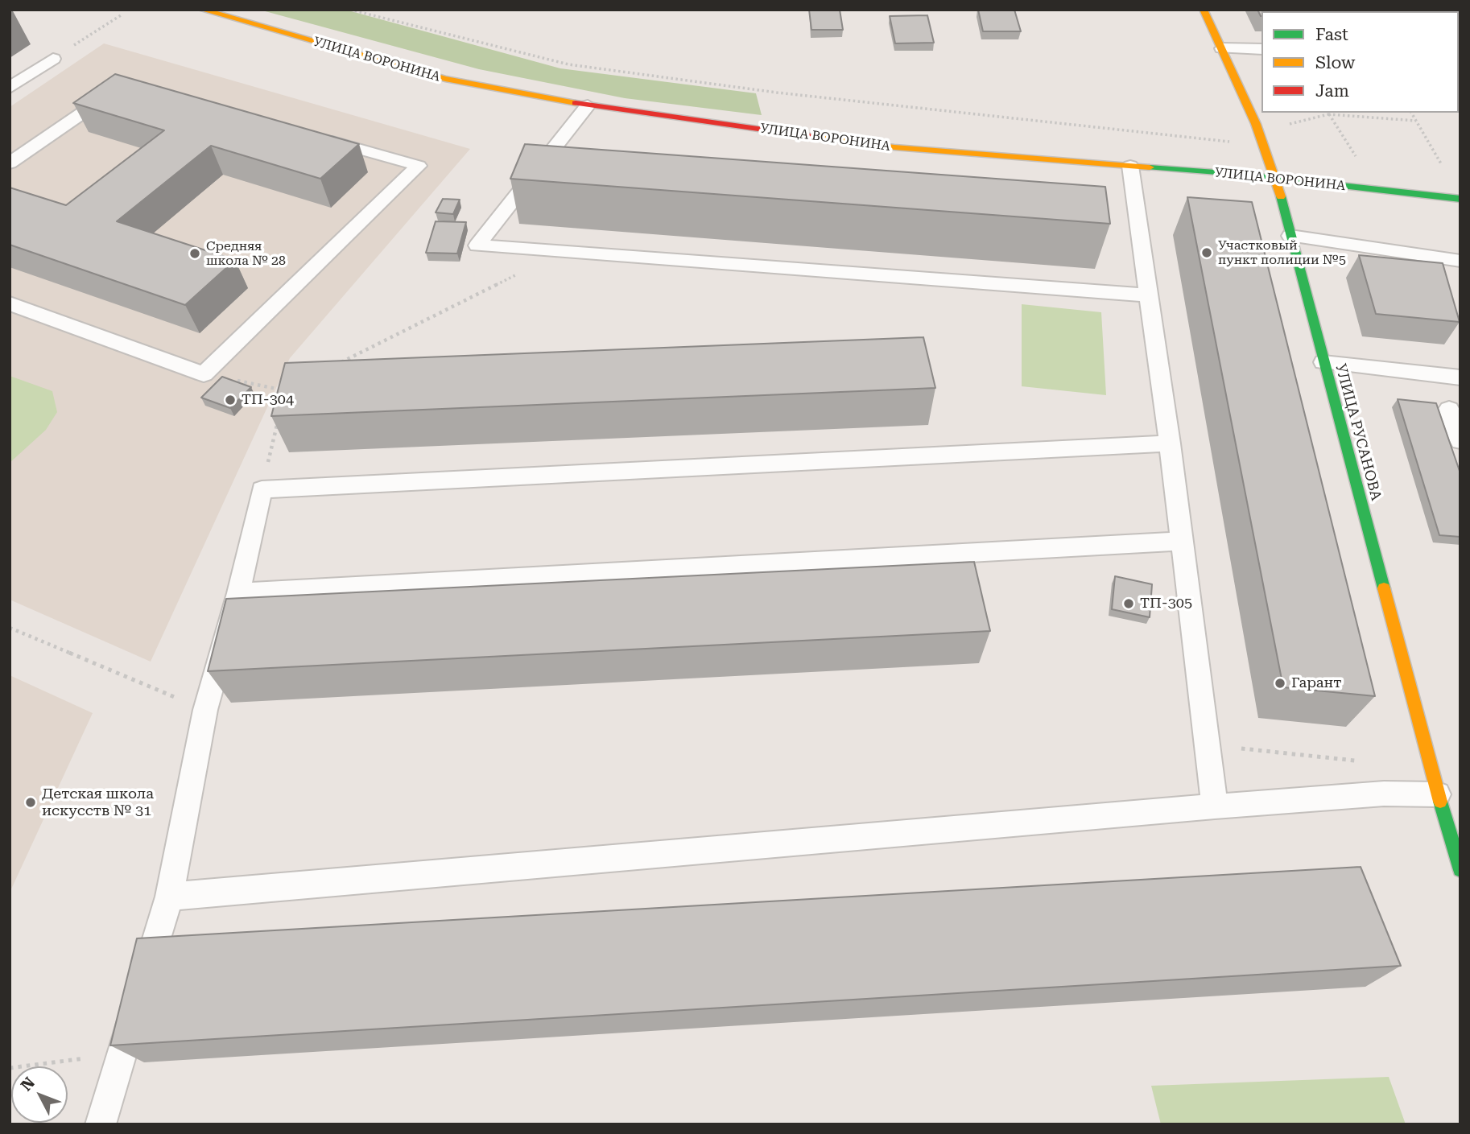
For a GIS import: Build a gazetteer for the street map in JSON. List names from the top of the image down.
{
  "streets": {
    "street": ["УЛИЦА ВОРОНИНА", "УЛИЦА РУСАНОВА"]
  },
  "crossings": [
    ["УЛИЦА ВОРОНИНА", "УЛИЦА РУСАНОВА"]
  ],
  "places": [
    "Участковый пункт полиции №5",
    "Средняя школа № 28",
    "ТП-304",
    "ТП-305",
    "Гарант",
    "Детская школа искусств № 31"
  ],
  "legend": ["Fast", "Slow", "Jam"],
  "north": "top left"
}
